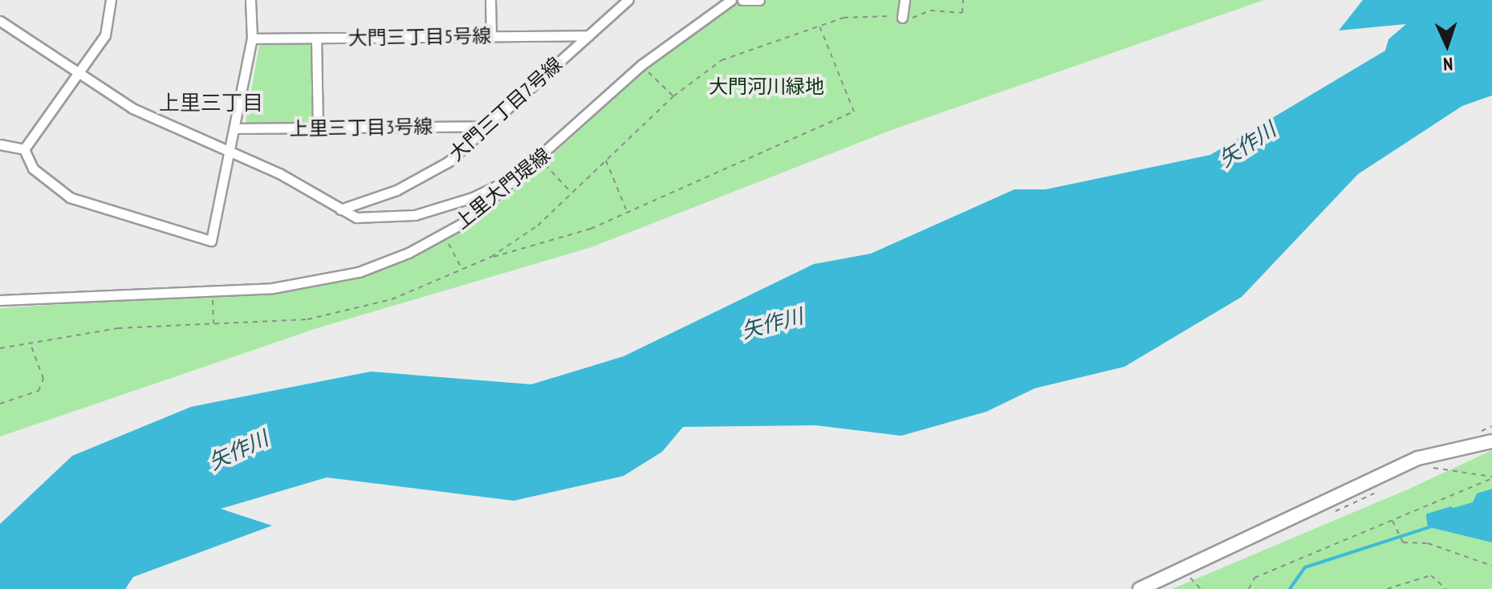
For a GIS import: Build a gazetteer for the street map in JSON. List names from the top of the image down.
{
  "streets": {
    "street": [
      "大門三丁目5号線",
      "大門三丁目7号線",
      "上里三丁目3号線",
      "上里大門堤線"
    ]
  },
  "crossings": [
    ["大門三丁目5号線", "大門三丁目7号線"],
    ["大門三丁目7号線", "上里三丁目3号線"]
  ],
  "districts": ["上里三丁目"],
  "water": ["矢作川"],
  "parks": ["大門河川緑地"],
  "north": "bottom"
}
